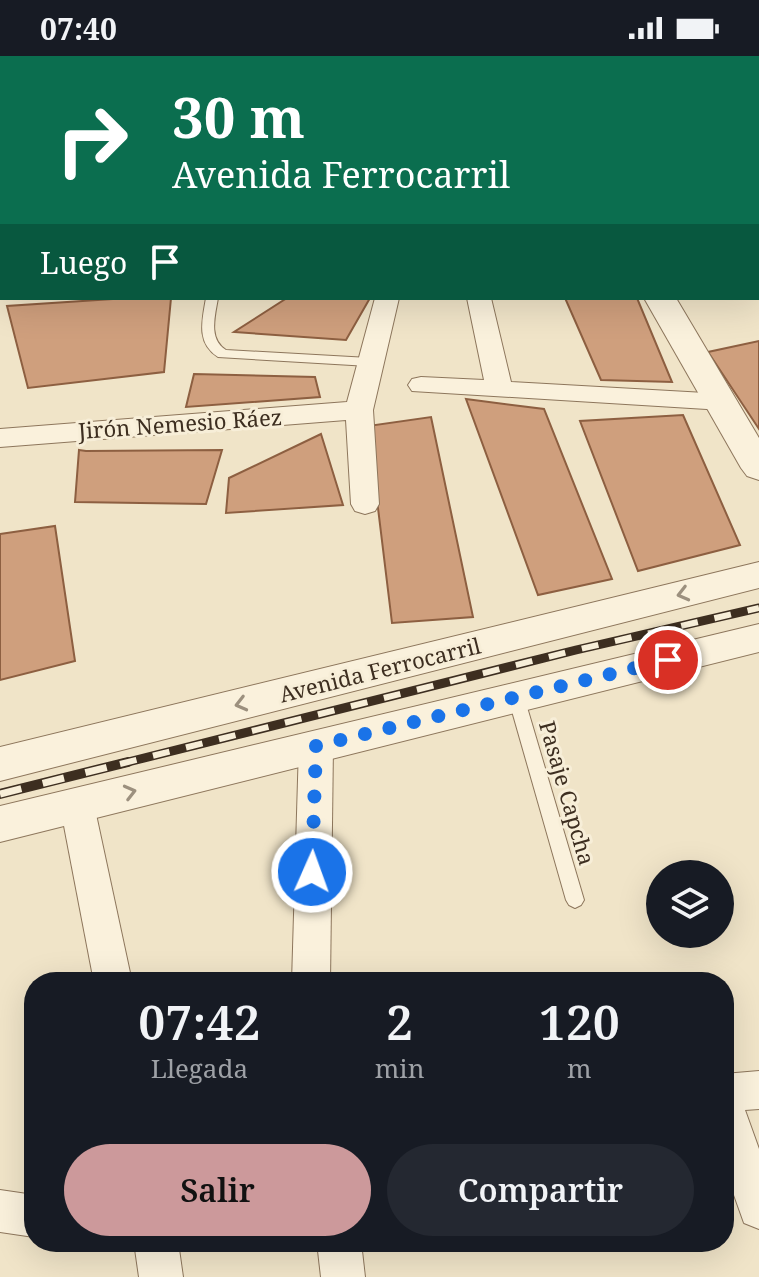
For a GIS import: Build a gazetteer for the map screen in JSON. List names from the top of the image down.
{
  "streets": {
    "street": ["Jirón Nemesio Ráez", "Avenida Ferrocarril"],
    "lane": ["Pasaje Capcha"]
  },
  "page": {
    "status": "07:40",
    "turn": ["30 m", "Avenida Ferrocarril"],
    "then": "Luego",
    "eta": [
      "07:42",
      "Llegada",
      "2",
      "min",
      "120",
      "m"
    ],
    "buttons": ["Salir", "Compartir"]
  }
}
